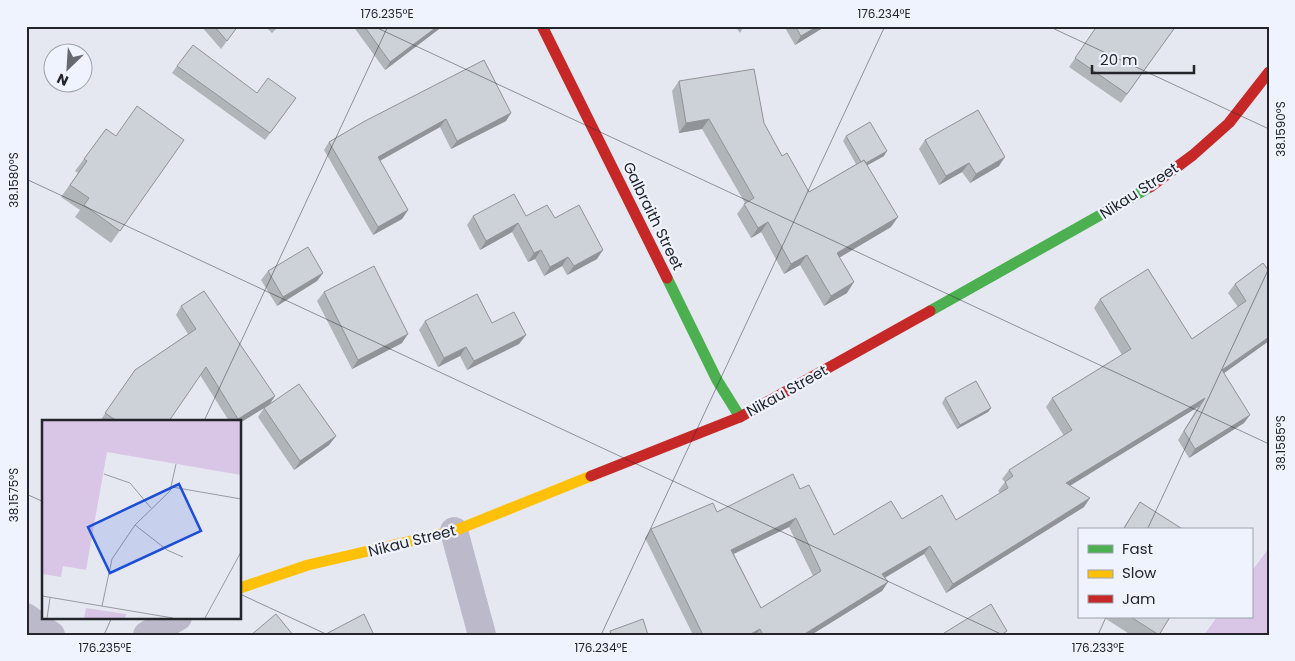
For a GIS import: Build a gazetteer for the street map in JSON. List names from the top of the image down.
{
  "streets": {
    "street": ["Nikau Street", "Galbraith Street"]
  },
  "crossings": [
    ["Nikau Street", "Galbraith Street"]
  ],
  "legend": ["Fast", "Slow", "Jam"],
  "scale_bar": "20 m",
  "north": "bottom left",
  "coordinates": [
    "176.235°E",
    "176.234°E",
    "38.1590°S",
    "38.1580°S",
    "38.1585°S",
    "38.1575°S",
    "176.233°E"
  ]
}
